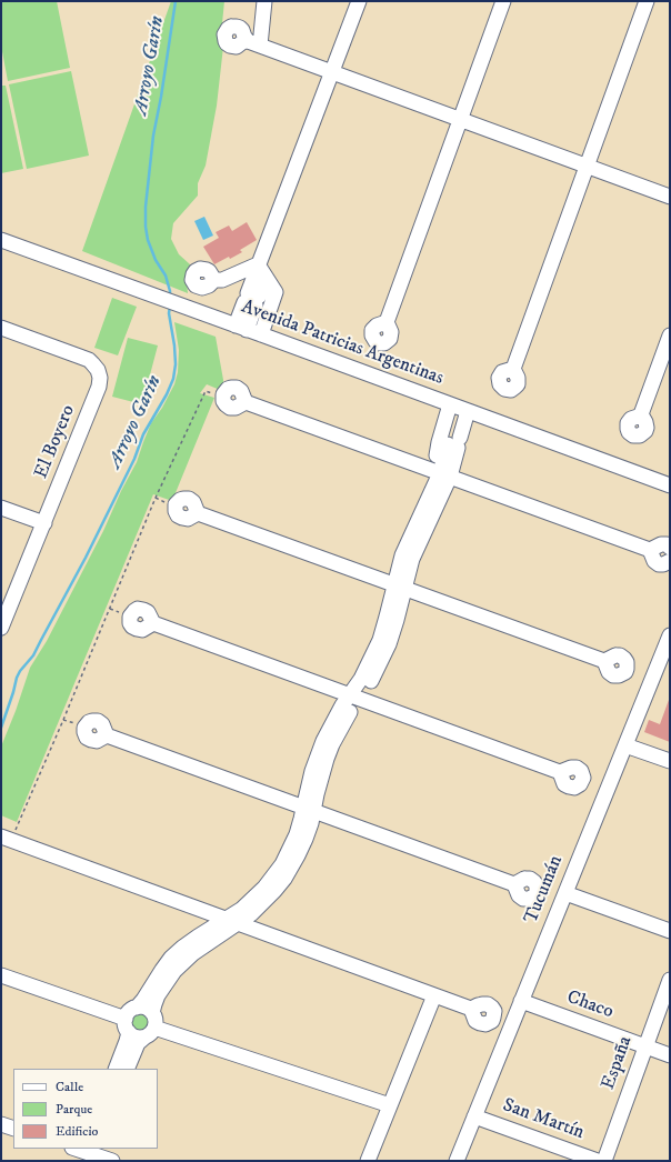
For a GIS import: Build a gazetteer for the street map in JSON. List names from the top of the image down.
{
  "streets": {
    "street": [
      "Avenida Patricias Argentinas",
      "El Boyero",
      "Tucumán",
      "Chaco",
      "España",
      "San Martín"
    ]
  },
  "crossings": [
    ["Tucumán", "Chaco"],
    ["Tucumán", "San Martín"],
    ["Chaco", "España"]
  ],
  "water": ["Arroyo Garín"],
  "legend": ["Calle", "Parque", "Edificio"]
}
